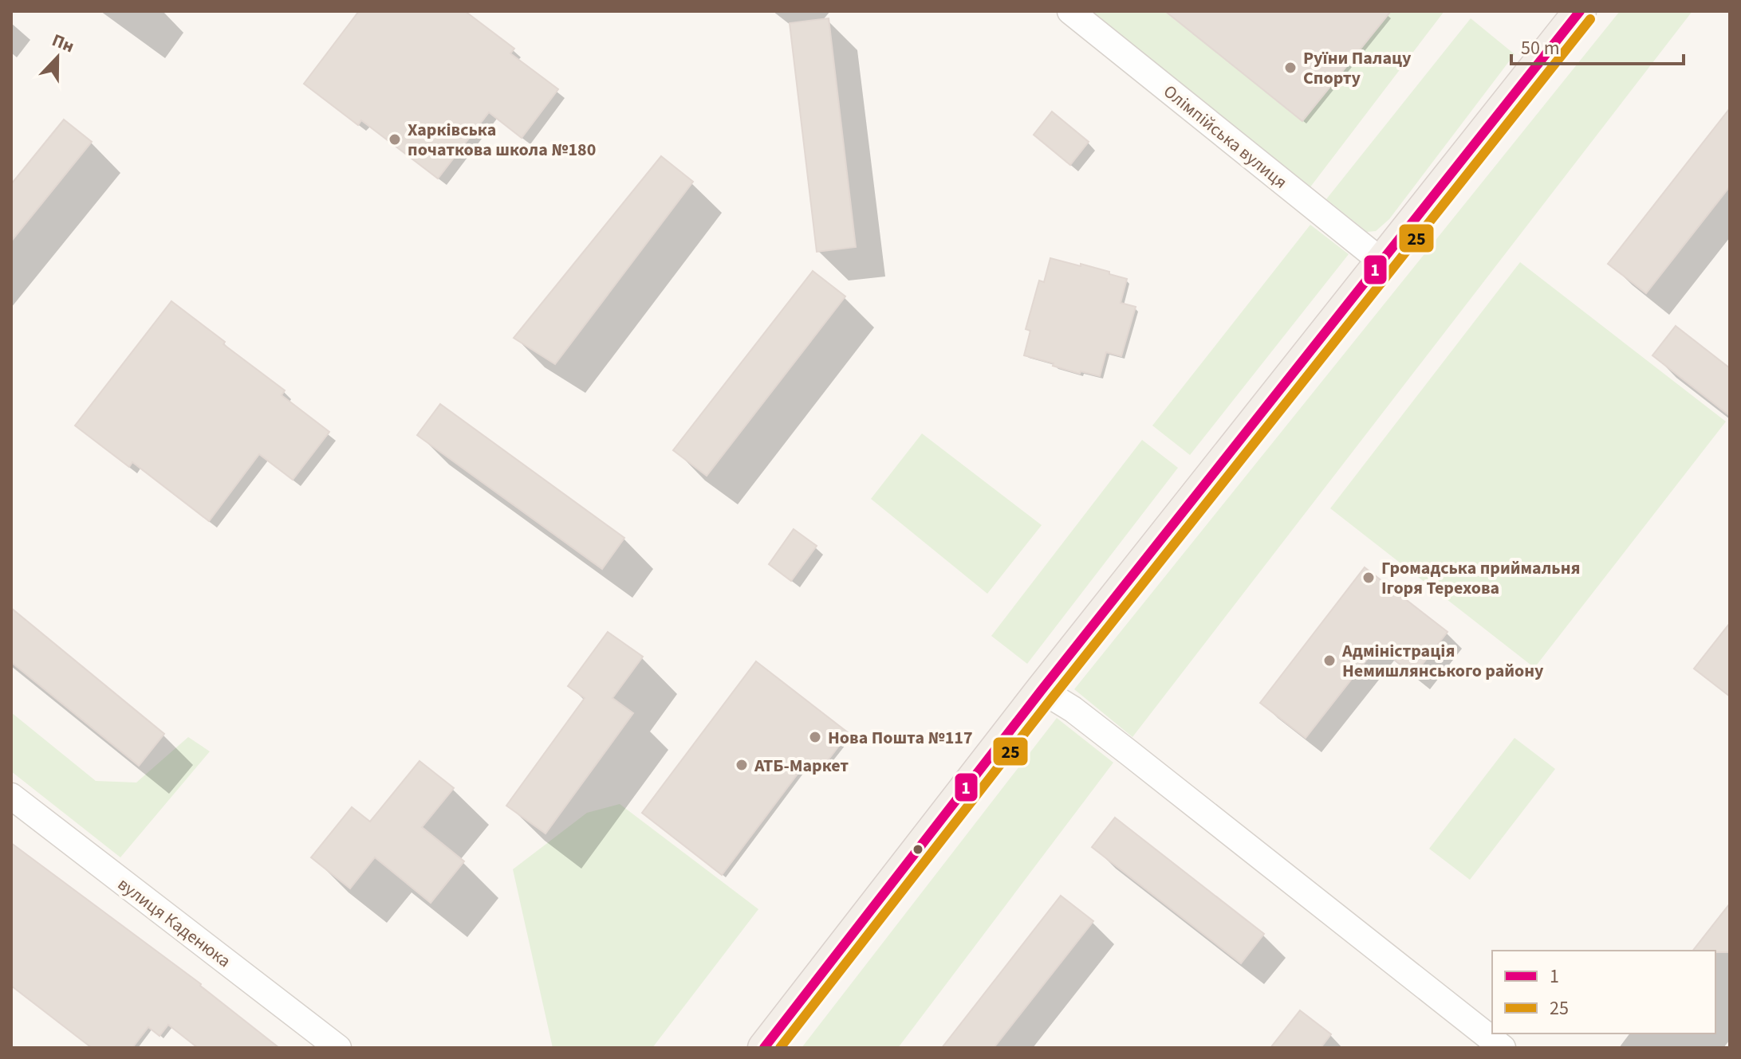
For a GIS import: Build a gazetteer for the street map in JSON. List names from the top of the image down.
{
  "streets": {
    "street": ["Олімпійська вулиця", "вулиця Каденюка"]
  },
  "places": [
    "Руїни Палацу Спорту",
    "Харківська початкова школа №180",
    "Громадська приймальня Ігоря Терехова",
    "Адміністрація Немишлянського району",
    "Нова Пошта №117",
    "АТБ-Маркет"
  ],
  "lines": ["transit line 1", "transit line 25"],
  "legend": ["1", "25"],
  "scale_bar": "50 m",
  "north": "top"
}
